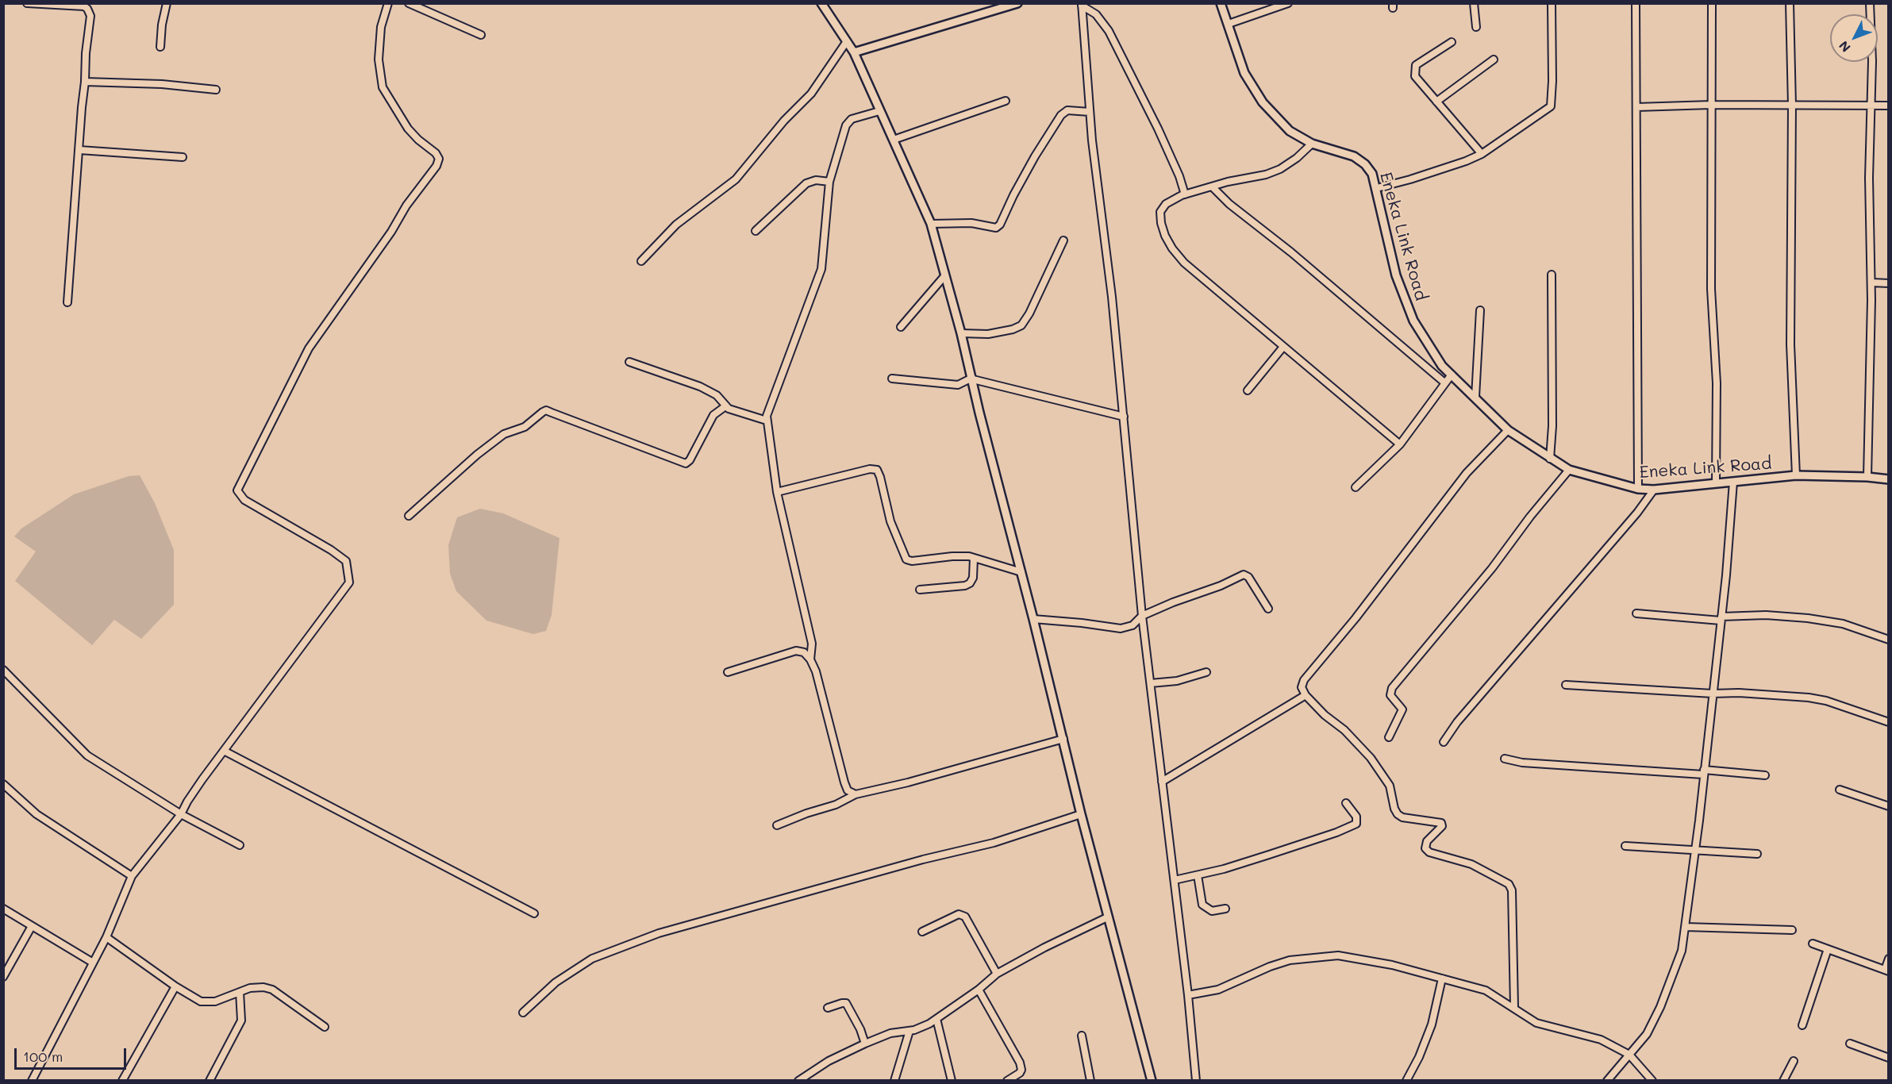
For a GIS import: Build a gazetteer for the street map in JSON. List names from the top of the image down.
{
  "streets": {
    "street": ["Eneka Link Road"]
  },
  "scale_bar": "100 m",
  "north": "bottom left"
}
